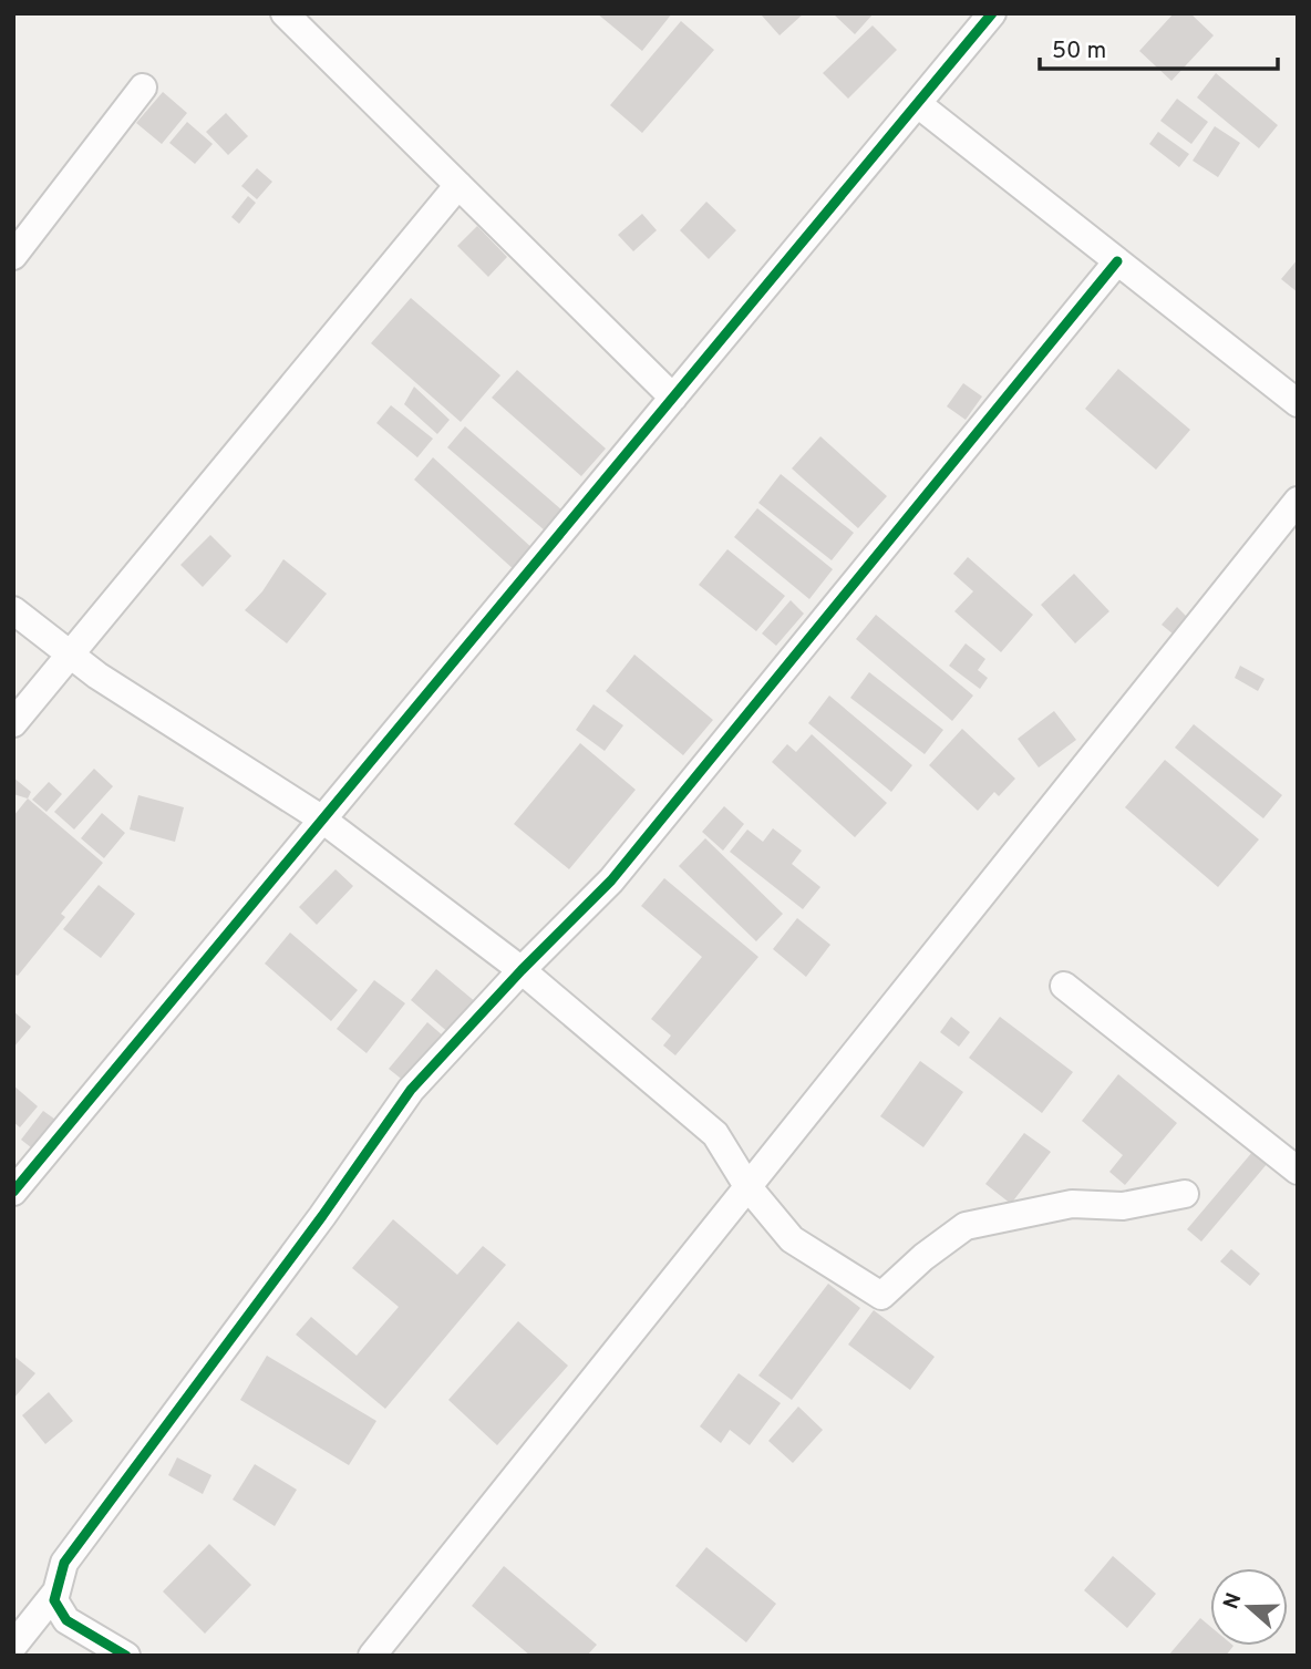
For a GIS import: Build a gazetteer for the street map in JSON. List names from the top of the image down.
{
  "scale_bar": "50 m",
  "north": "left"
}
